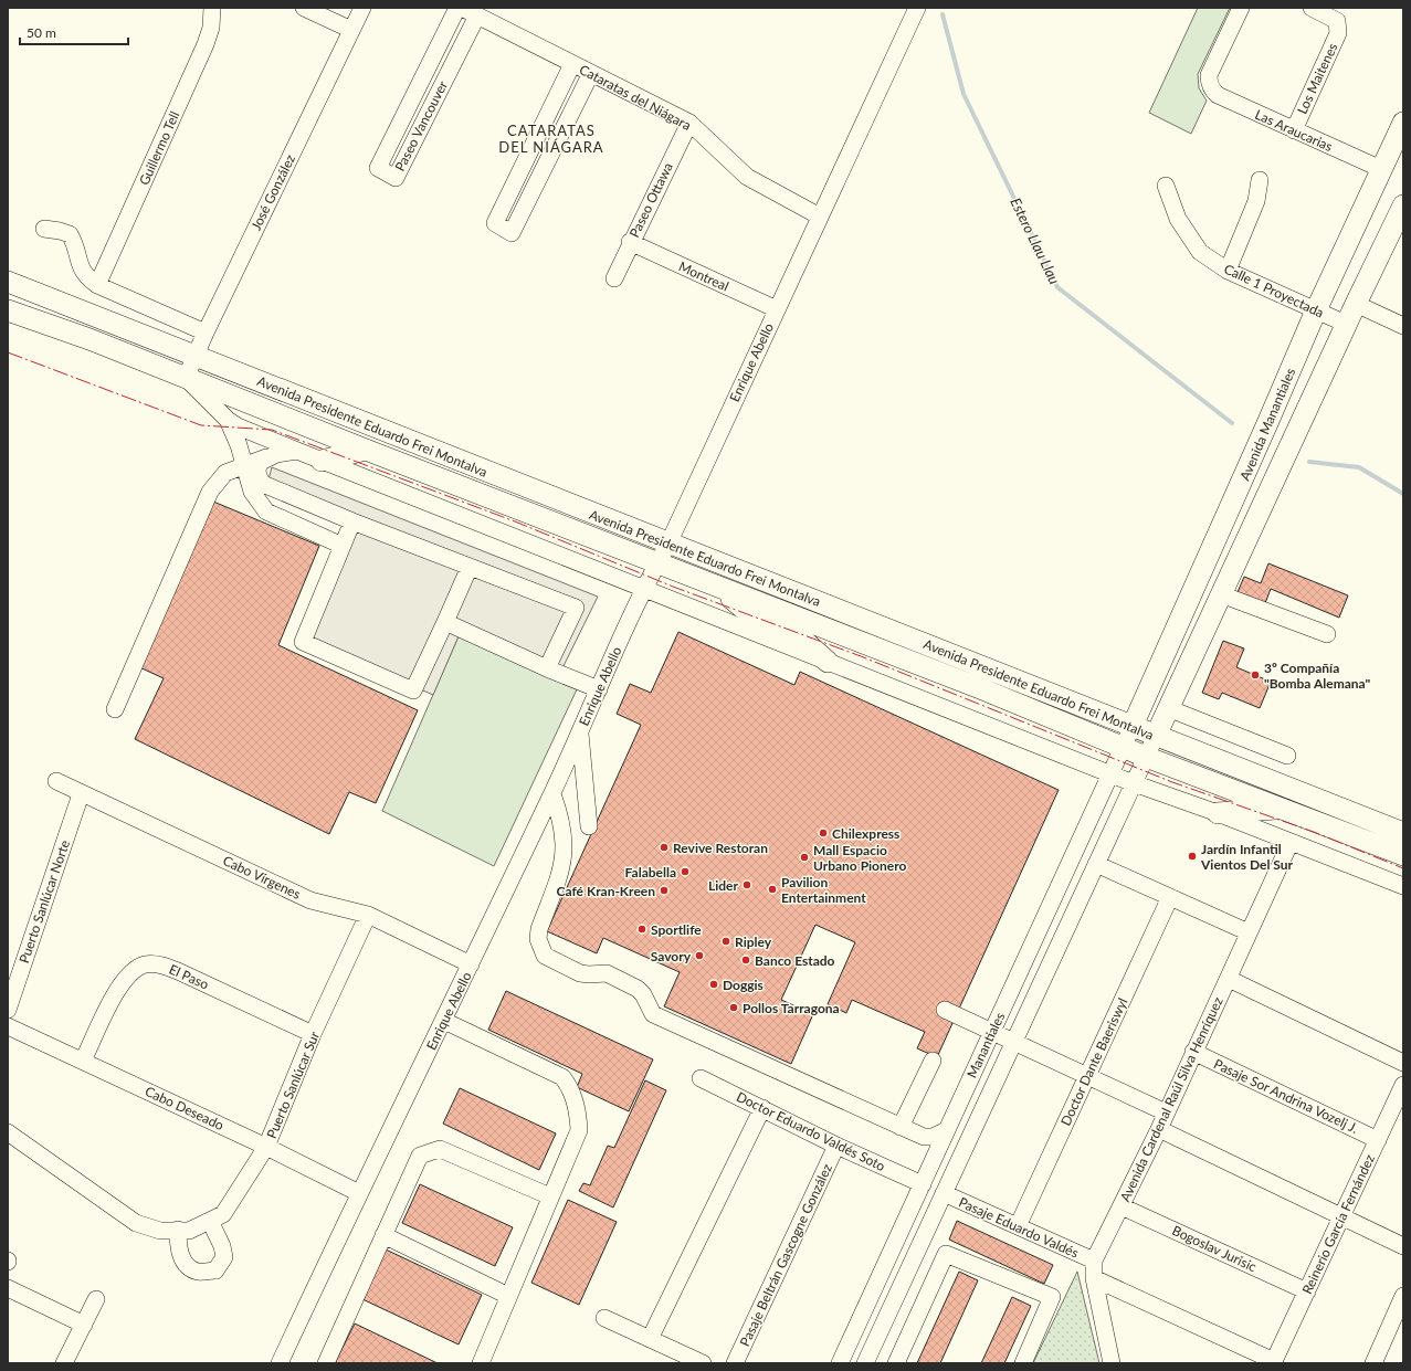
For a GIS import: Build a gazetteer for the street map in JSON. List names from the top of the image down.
{
  "streets": {
    "main road": ["Avenida Manantiales", "Avenida Presidente Eduardo Frei Montalva"],
    "street": [
      "Los Maitenes",
      "Cataratas del Niágara",
      "Paseo Vancouver",
      "Las Araucarias",
      "Guillermo Tell",
      "José González",
      "Paseo Ottawa",
      "Montreal",
      "Calle 1 Proyectada",
      "Enrique Abello",
      "Cabo Vírgenes",
      "Puerto Sanlúcar Norte",
      "El Paso",
      "Manantiales",
      "Doctor Dante Baeriswyl",
      "Puerto Sanlúcar Sur",
      "Pasaje Sor Andrina Vozelj J.",
      "Avenida Cardenal Raúl Silva Henríquez",
      "Cabo Deseado",
      "Doctor Eduardo Valdés Soto",
      "Reinerio García Fernández",
      "Pasaje Eduardo Valdés",
      "Bogoslav Jurisic",
      "Pasaje Beltrán Gascogne González"
    ]
  },
  "crossings": [
    ["Los Maitenes", "Las Araucarias"],
    ["Cataratas del Niágara", "Paseo Vancouver"],
    ["Cataratas del Niágara", "Paseo Ottawa"],
    ["Cataratas del Niágara", "Enrique Abello"],
    ["Las Araucarias", "Avenida Manantiales"],
    ["José González", "Avenida Presidente Eduardo Frei Montalva"],
    ["Paseo Ottawa", "Montreal"],
    ["Montreal", "Enrique Abello"],
    ["Calle 1 Proyectada", "Avenida Manantiales"],
    ["Enrique Abello", "Avenida Presidente Eduardo Frei Montalva"],
    ["Enrique Abello", "Cabo Vírgenes"],
    ["Enrique Abello", "Cabo Deseado"],
    ["Avenida Manantiales", "Avenida Presidente Eduardo Frei Montalva"],
    ["Avenida Manantiales", "Manantiales"],
    ["Avenida Presidente Eduardo Frei Montalva", "Manantiales"],
    ["Avenida Presidente Eduardo Frei Montalva", "Avenida Cardenal Raúl Silva Henríquez"],
    ["Cabo Vírgenes", "Puerto Sanlúcar Norte"],
    ["Cabo Vírgenes", "Puerto Sanlúcar Sur"],
    ["El Paso", "Puerto Sanlúcar Sur"],
    ["El Paso", "Cabo Deseado"],
    ["Manantiales", "Doctor Eduardo Valdés Soto"],
    ["Manantiales", "Pasaje Eduardo Valdés"],
    ["Doctor Dante Baeriswyl", "Pasaje Eduardo Valdés"],
    ["Puerto Sanlúcar Sur", "Cabo Deseado"],
    ["Pasaje Sor Andrina Vozelj J.", "Avenida Cardenal Raúl Silva Henríquez"],
    ["Pasaje Sor Andrina Vozelj J.", "Reinerio García Fernández"],
    ["Avenida Cardenal Raúl Silva Henríquez", "Pasaje Eduardo Valdés"],
    ["Avenida Cardenal Raúl Silva Henríquez", "Bogoslav Jurisic"],
    ["Doctor Eduardo Valdés Soto", "Pasaje Beltrán Gascogne González"],
    ["Reinerio García Fernández", "Bogoslav Jurisic"]
  ],
  "districts": ["CATARATAS DEL NIÁGARA"],
  "water": ["Estero Llau Llau"],
  "places": [
    "3º Compañía \"Bomba Alemana\"",
    "Chilexpress",
    "Revive Restoran",
    "Jardín Infantil Vientos Del Sur",
    "Mall Espacio Urbano Pionero",
    "Falabella",
    "Lider",
    "Pavilion Entertainment",
    "Café Kran-Kreen",
    "Sportlife",
    "Ripley",
    "Savory",
    "Banco Estado",
    "Doggis",
    "Pollos Tarragona"
  ],
  "scale_bar": "50 m"
}
